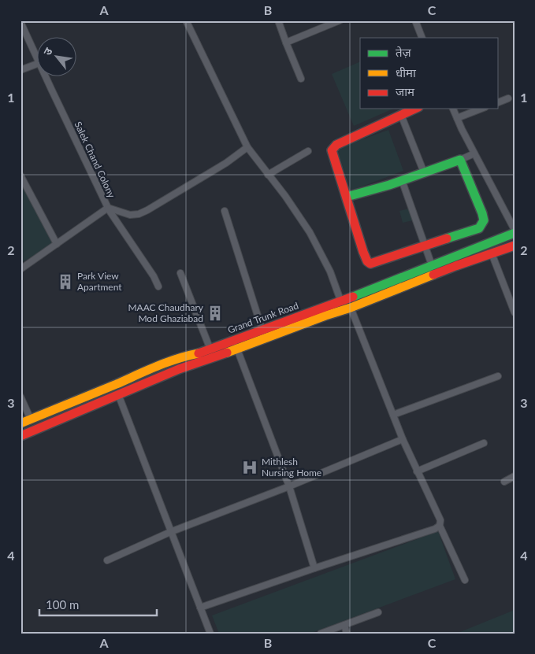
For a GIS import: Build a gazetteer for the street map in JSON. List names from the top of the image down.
{
  "streets": {
    "main road": ["Grand Trunk Road"],
    "street": ["Salek Chand Colony"]
  },
  "places": {
    "building": ["Park View Apartment", "MAAC Chaudhary Mod Ghaziabad"],
    "hospital": ["Mithlesh Nursing Home"]
  },
  "legend": ["तेज़", "धीमा", "जाम"],
  "scale_bar": "100 m",
  "north": "top left",
  "grid": {
    "columns": ["A", "B", "C"],
    "rows": [
      "1",
      "2",
      "3",
      "4"
    ]
  }
}
